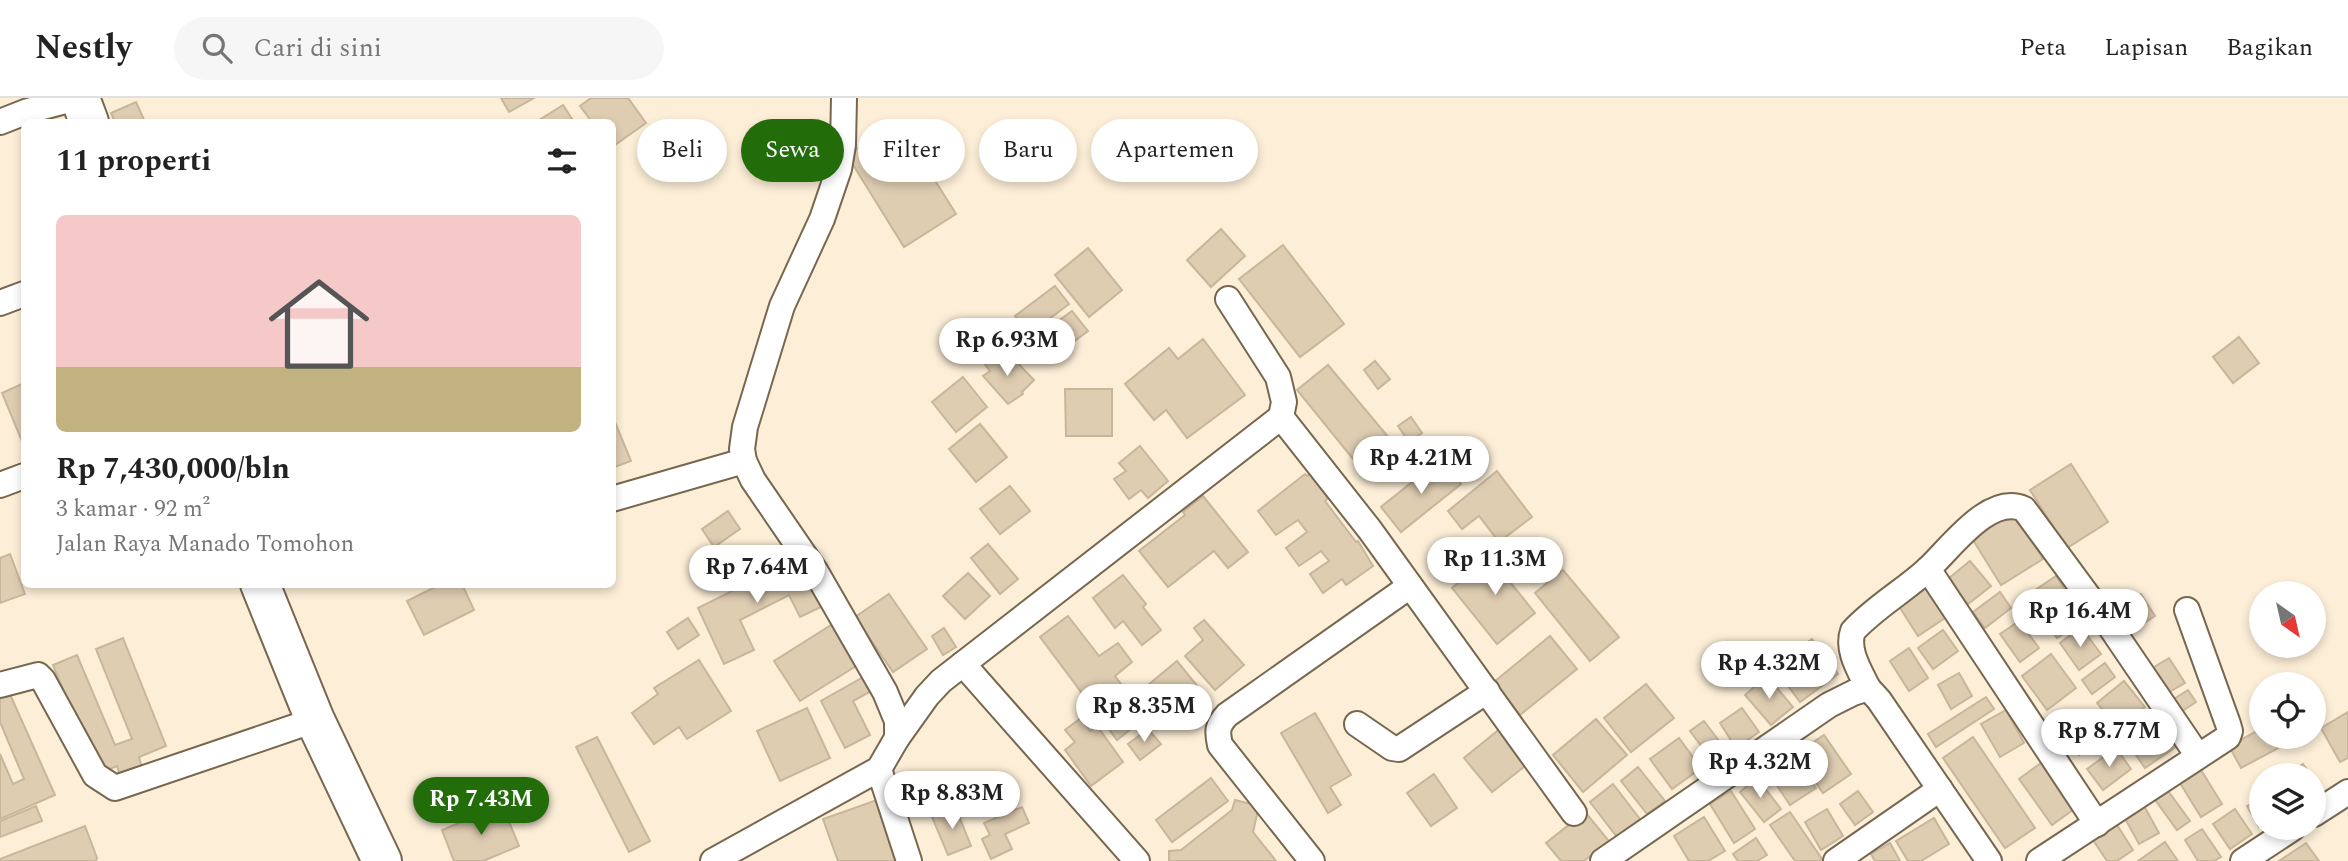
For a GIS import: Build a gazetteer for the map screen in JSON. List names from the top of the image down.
{
  "north": "bottom right",
  "page": {
    "header": "Nestly",
    "search": "Cari di sini",
    "nav": ["Peta", "Lapisan", "Bagikan"],
    "chip": [
      "Beli",
      "Sewa",
      "Filter",
      "Baru",
      "Apartemen"
    ],
    "heading": "11 properti",
    "list": [
      {
        "name": "Rp 7,430,000/bln",
        "note": "3 kamar · 92 m² · Jalan Raya Manado Tomohon"
      }
    ],
    "price": [
      "Rp 6.93M",
      "Rp 4.21M",
      "Rp 11.3M",
      "Rp 7.64M",
      "Rp 16.4M",
      "Rp 4.32M",
      "Rp 8.35M",
      "Rp 8.77M",
      "Rp 4.32M",
      "Rp 8.83M",
      "Rp 7.43M"
    ]
  }
}
